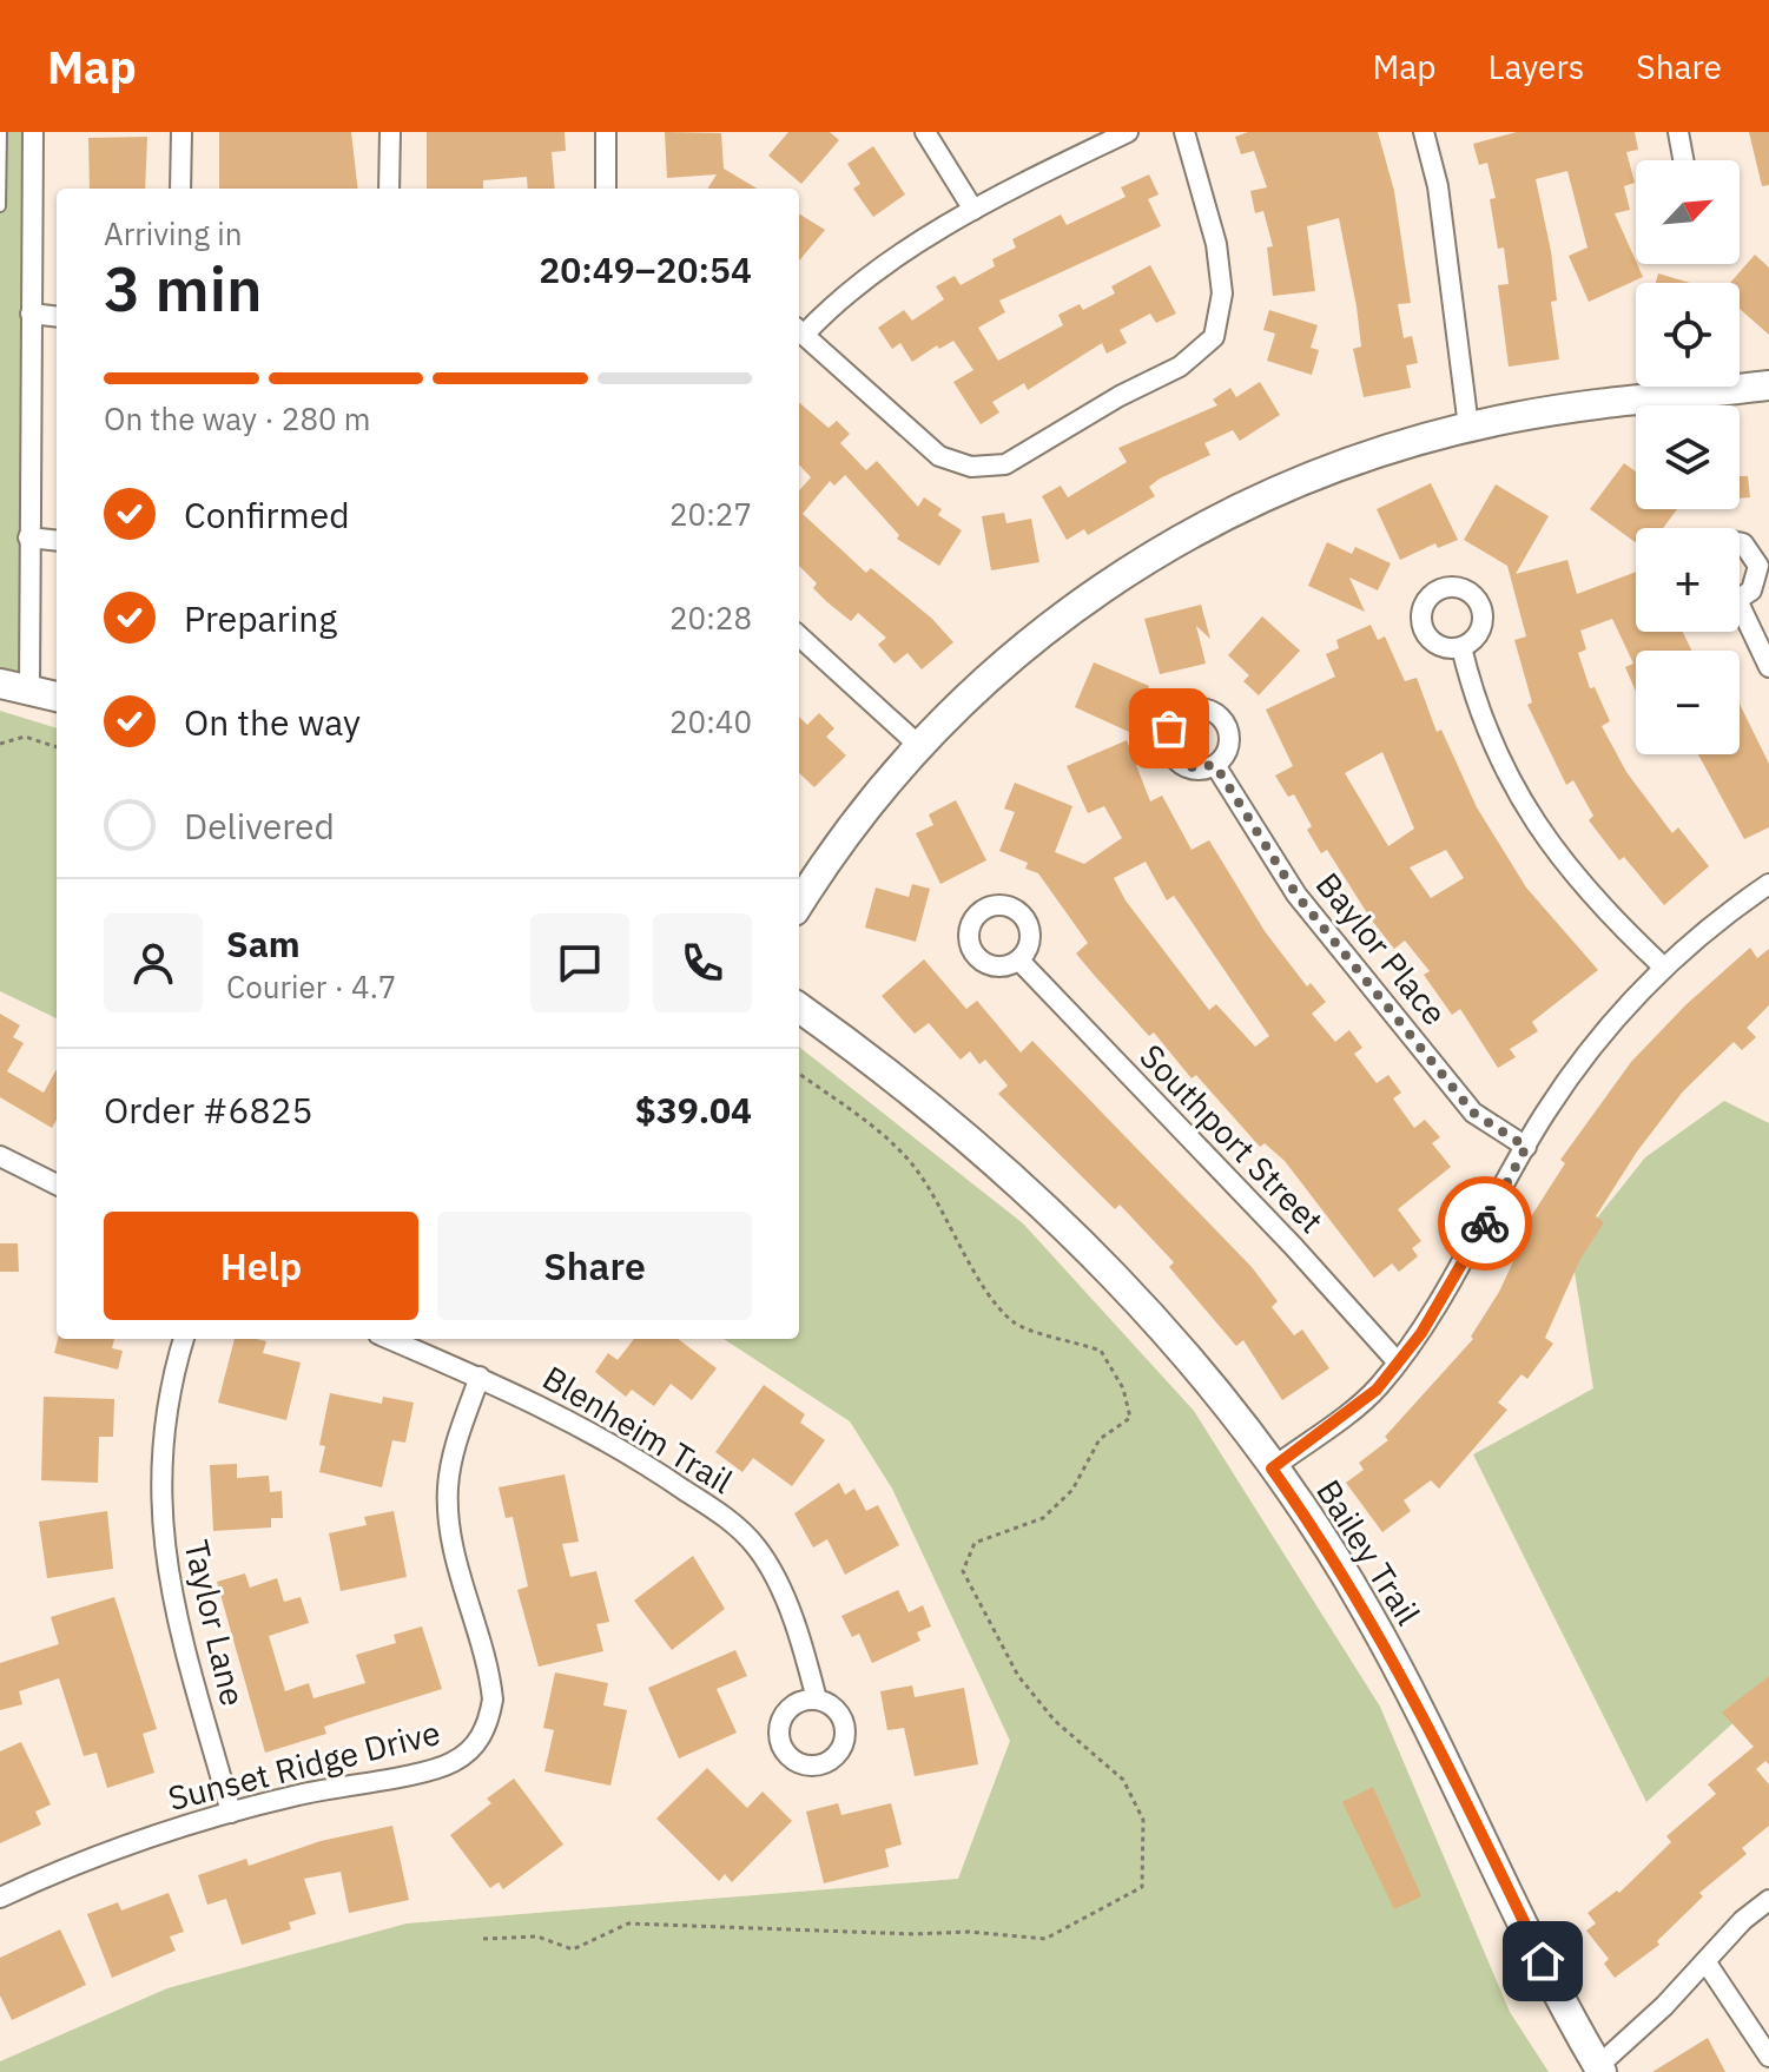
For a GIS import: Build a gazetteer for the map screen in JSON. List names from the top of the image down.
{
  "streets": {
    "street": [
      "Baylor Place",
      "Southport Street",
      "Blenheim Trail",
      "Bailey Trail",
      "Taylor Lane",
      "Sunset Ridge Drive"
    ]
  },
  "crossings": [
    ["Blenheim Trail", "Sunset Ridge Drive"],
    ["Taylor Lane", "Sunset Ridge Drive"]
  ],
  "north": "top right",
  "page": {
    "header": "Map",
    "nav": ["Map", "Layers", "Share"],
    "map_buttons": ["+", "−"],
    "heading": ["3 min", "Arriving in", "20:49–20:54"],
    "panel": [
      "Sam",
      "Courier · 4.7",
      "Order #6825",
      "$39.04"
    ],
    "bar": "On the way · 280 m",
    "list": [
      ["Confirmed", "20:27"],
      ["Preparing", "20:28"],
      ["On the way", "20:40"],
      "Delivered"
    ],
    "buttons": ["Help", "Share"]
  }
}
